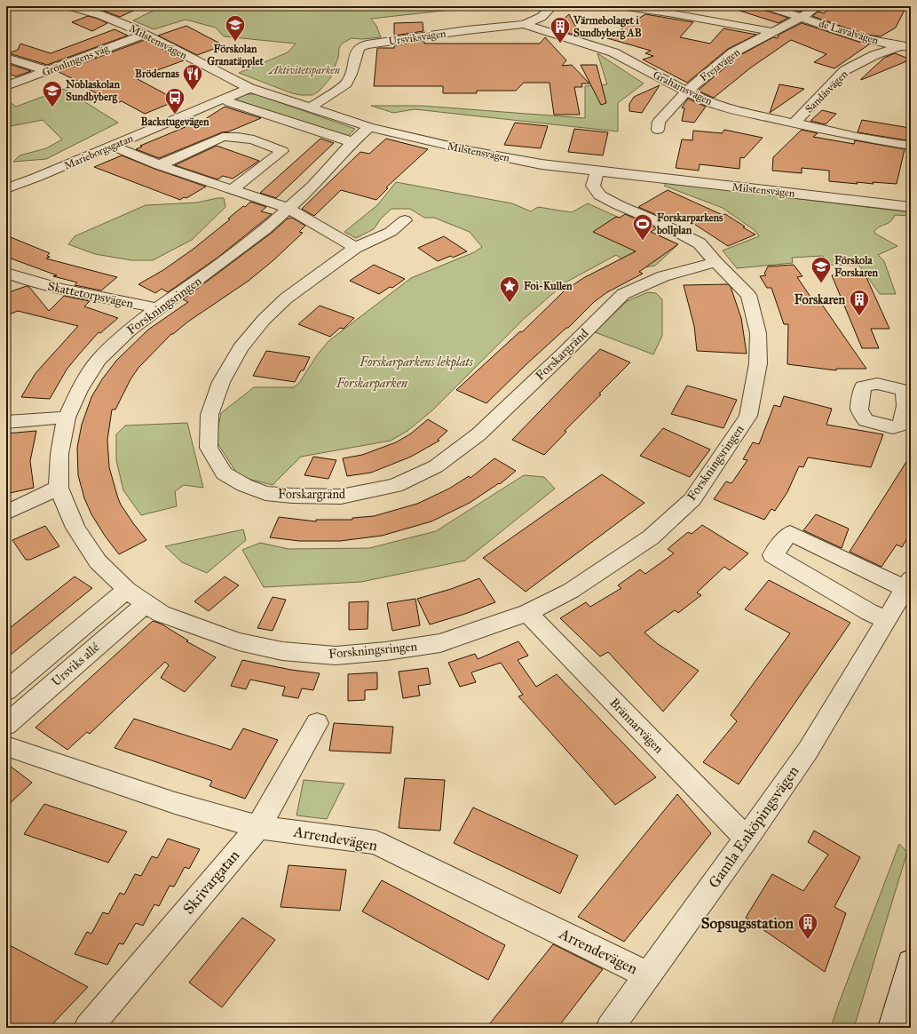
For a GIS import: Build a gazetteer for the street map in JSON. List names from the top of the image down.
{
  "streets": {
    "street": [
      "de Lavalvägen",
      "Ursviksvägen",
      "Milstensvägen",
      "Grönlingens väg",
      "Frejavägen",
      "Grahamsvägen",
      "Sandåsvägen",
      "Marieborgsgatan",
      "Skattetorpsvägen",
      "Forskningsringen",
      "Forskargränd",
      "Ursviks allé",
      "Brännarvägen",
      "Gamla Enköpingsvägen",
      "Arrendevägen",
      "Skrivargatan"
    ]
  },
  "crossings": [
    ["de Lavalvägen", "Frejavägen"],
    ["de Lavalvägen", "Sandåsvägen"],
    ["Ursviksvägen", "Milstensvägen"],
    ["Ursviksvägen", "Grahamsvägen"],
    ["Milstensvägen", "Grönlingens väg"],
    ["Milstensvägen", "Marieborgsgatan"],
    ["Milstensvägen", "Forskningsringen"],
    ["Frejavägen", "Grahamsvägen"],
    ["Grahamsvägen", "Sandåsvägen"],
    ["Skattetorpsvägen", "Forskningsringen"],
    ["Forskningsringen", "Forskargränd"],
    ["Forskningsringen", "Ursviks allé"],
    ["Forskningsringen", "Brännarvägen"],
    ["Brännarvägen", "Gamla Enköpingsvägen"],
    ["Gamla Enköpingsvägen", "Arrendevägen"],
    ["Arrendevägen", "Skrivargatan"]
  ],
  "parks": ["Aktivitetsparken", "Forskarparkens lekplats", "Forskarparken"],
  "places": {
    "school or university": ["Förskolan Granatäpplet", "Noblaskolan Sundbyberg", "Förskola Forskaren"],
    "building": ["Värmebolaget i Sundbyberg AB", "Forskaren", "Sopsugsstation"],
    "restaurant": ["Brödernas"],
    "bus stop": ["Backstugevägen"],
    "sports": ["Forskarparkens bollplan"],
    "place": ["Foi-Kullen"]
  }
}
